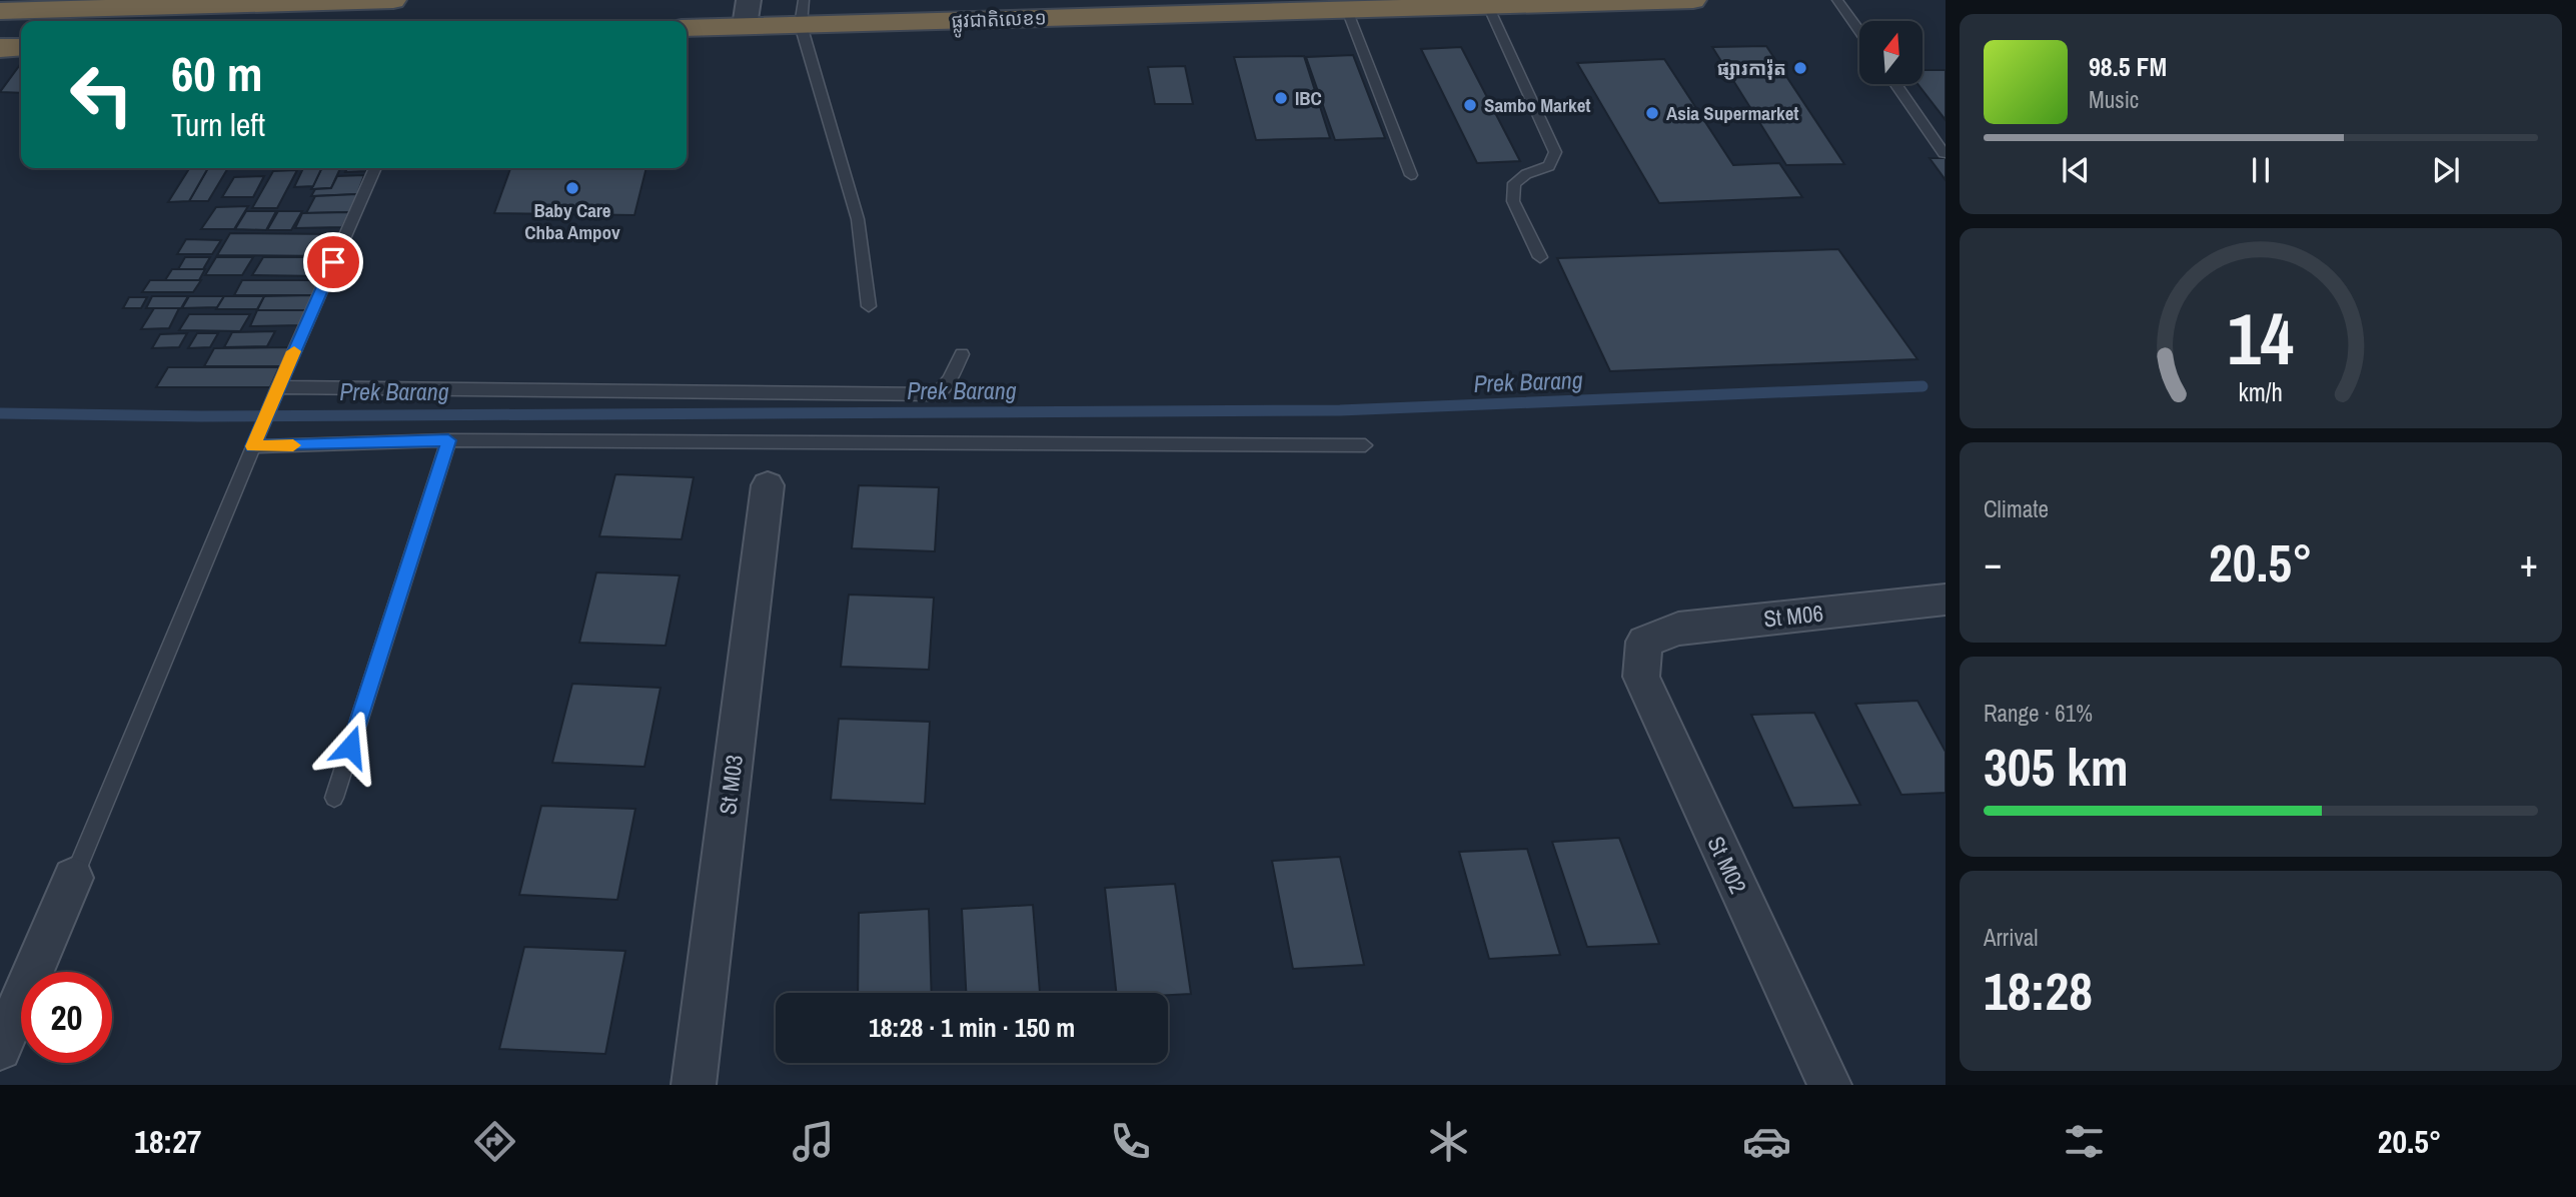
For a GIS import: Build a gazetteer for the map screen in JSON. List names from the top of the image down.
{
  "streets": {
    "highway": ["ផ្លូវជាតិលេខ១"],
    "street": ["St M06", "St M03", "St M02"]
  },
  "crossings": [
    ["St M06", "St M02"]
  ],
  "water": ["Prek Barang"],
  "places": [
    "ផ្សារការ៉ុត",
    "IBC",
    "Sambo Market",
    "Asia Supermarket",
    "Baby Care Chba Ampov"
  ],
  "north": "top",
  "page": {
    "turn": ["60 m", "Turn left"],
    "song": ["98.5 FM", "Music"],
    "tile": [
      "Climate",
      ["Range · 61%", "305 km"],
      ["Arrival", "18:28"]
    ],
    "heat": ["−", "20.5°", "+"],
    "limit": "20",
    "trip": "18:28 · 1 min · 150 m",
    "tabs": ["18:27", "20.5°"],
    "gauge": ["14", "km/h"]
  }
}
